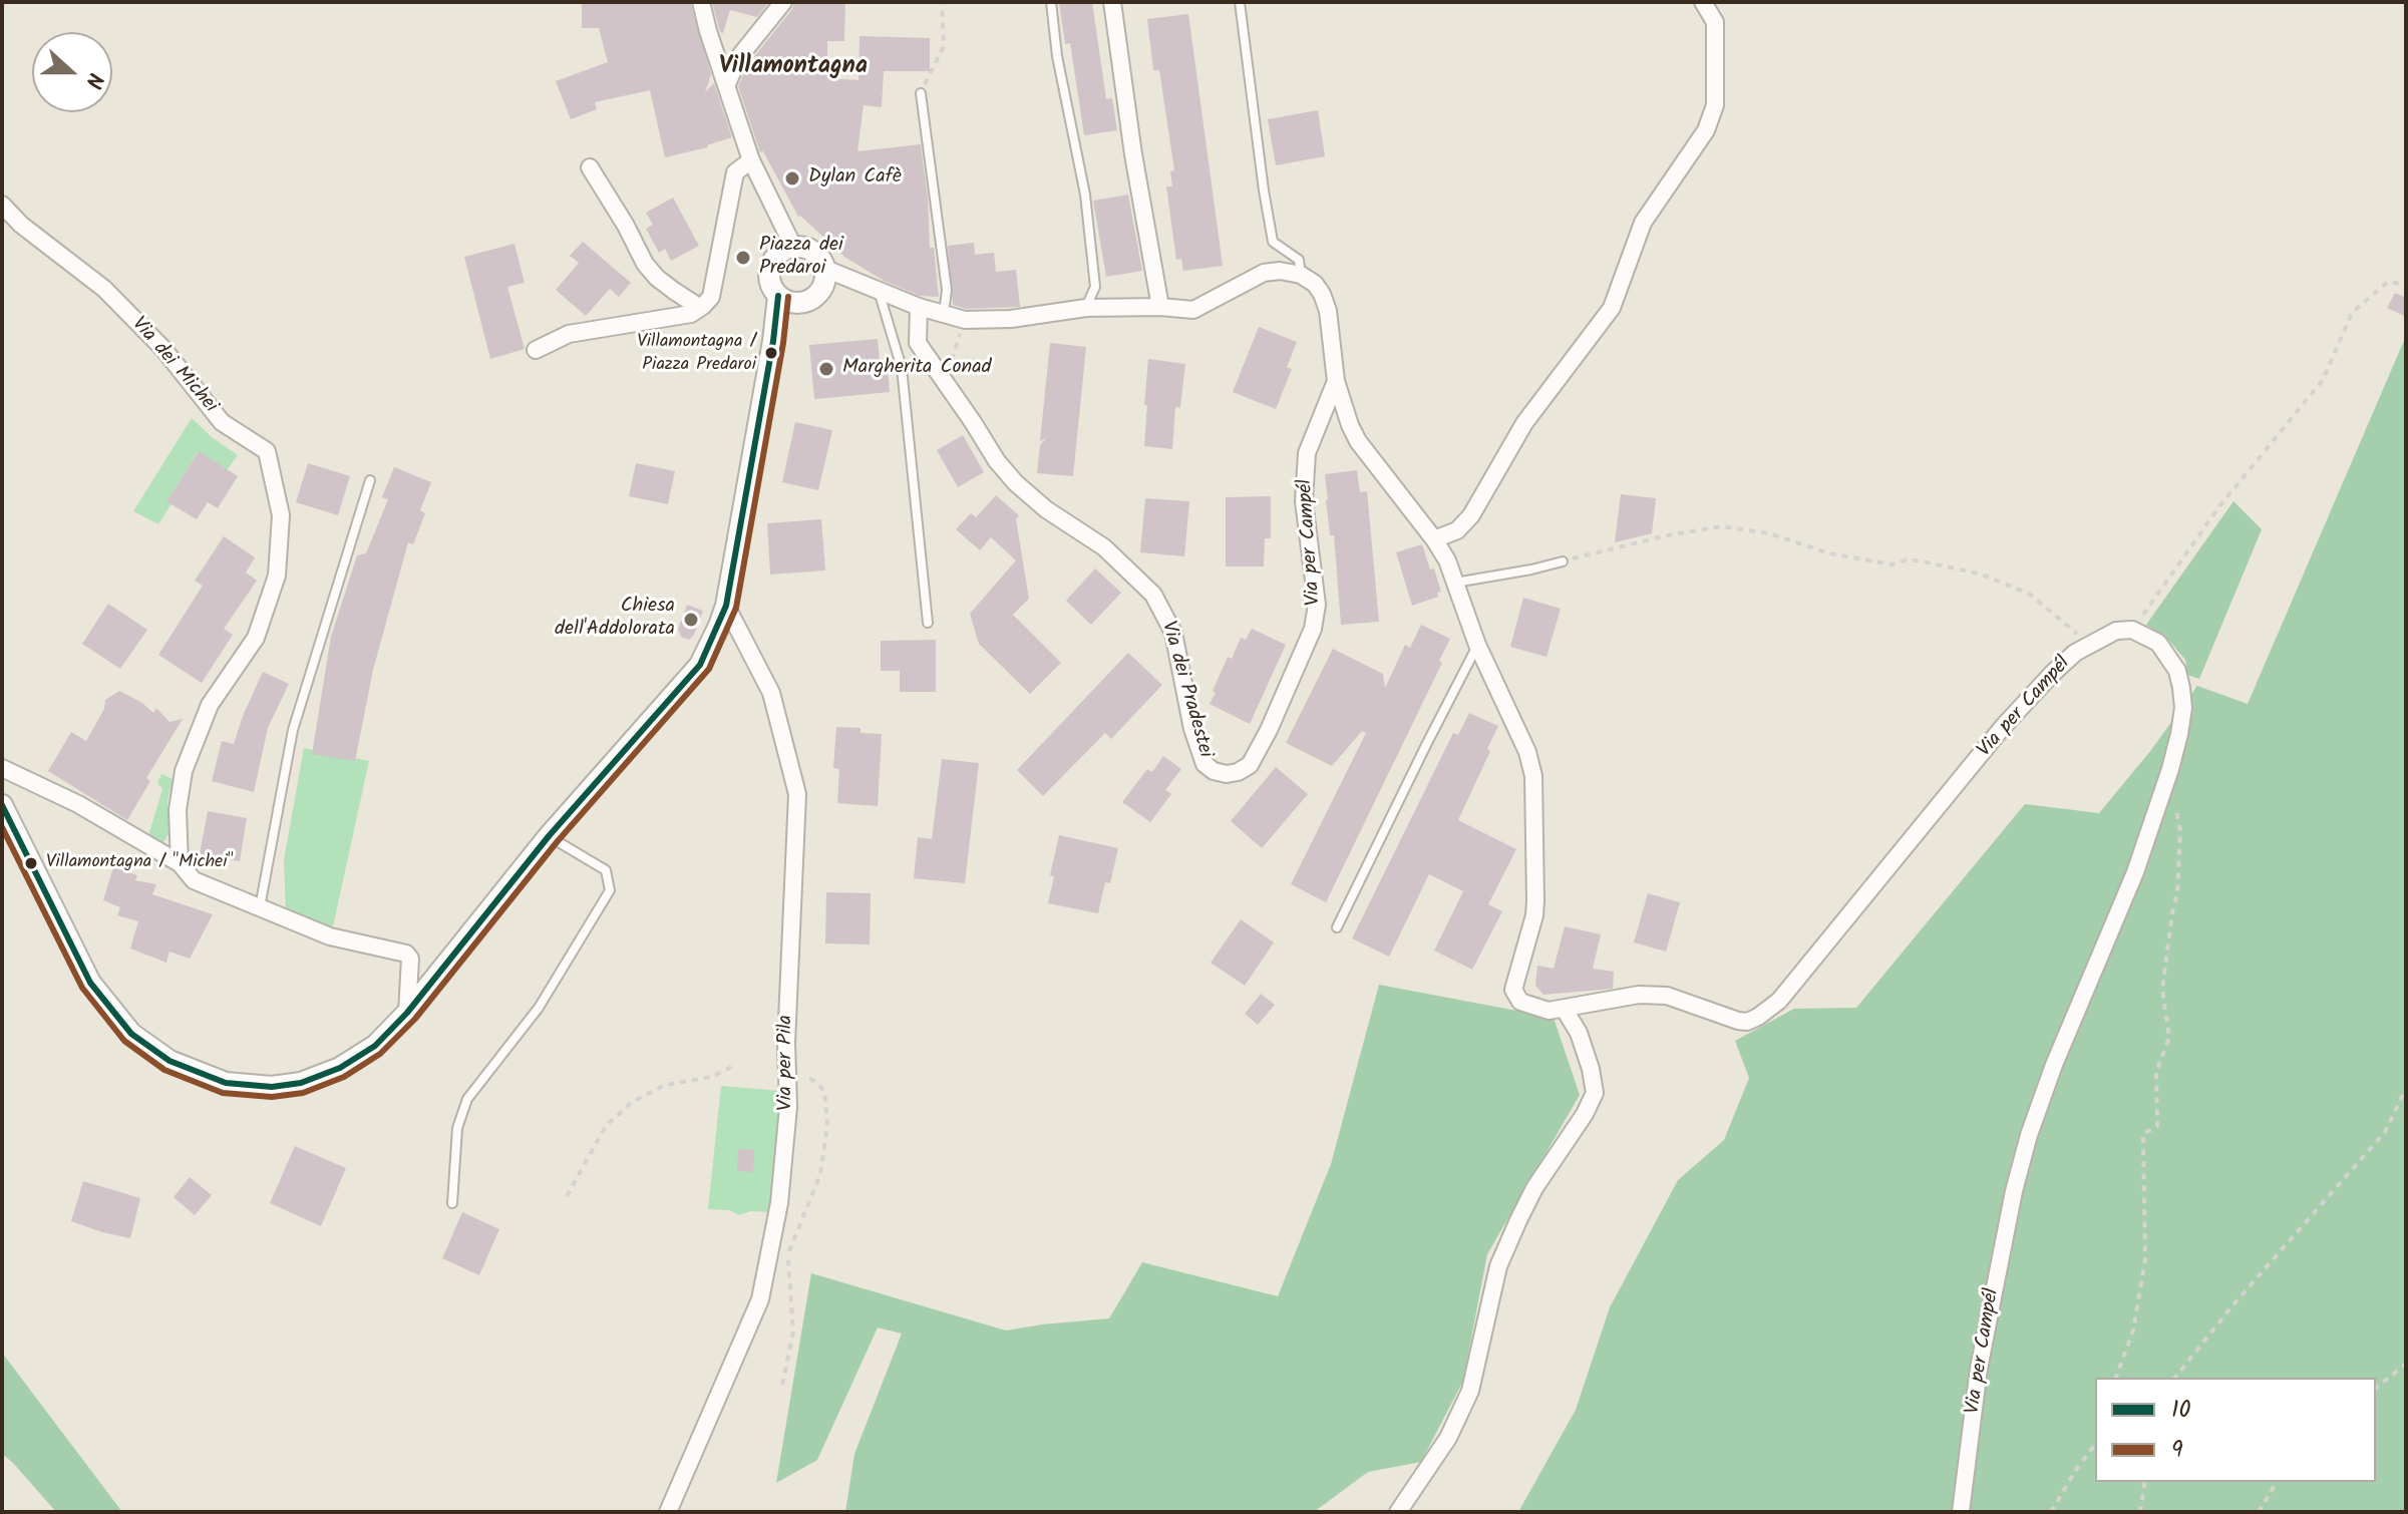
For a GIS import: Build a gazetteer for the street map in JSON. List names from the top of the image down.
{
  "streets": {
    "street": [
      "Via dei Michei",
      "Via per Campél",
      "Via dei Pradestei",
      "Via per Pila"
    ]
  },
  "crossings": [
    ["Via per Campél", "Via dei Pradestei"]
  ],
  "districts": ["Villamontagna"],
  "places": [
    "Dylan Cafè",
    "Piazza dei Predaroi",
    "Villamontagna / Piazza Predaroi",
    "Margherita Conad",
    "Chiesa dell'Addolorata",
    "Villamontagna / \"Michei\""
  ],
  "lines": ["transit line 10", "transit line 9"],
  "legend": ["10", "9"],
  "north": "right"
}
